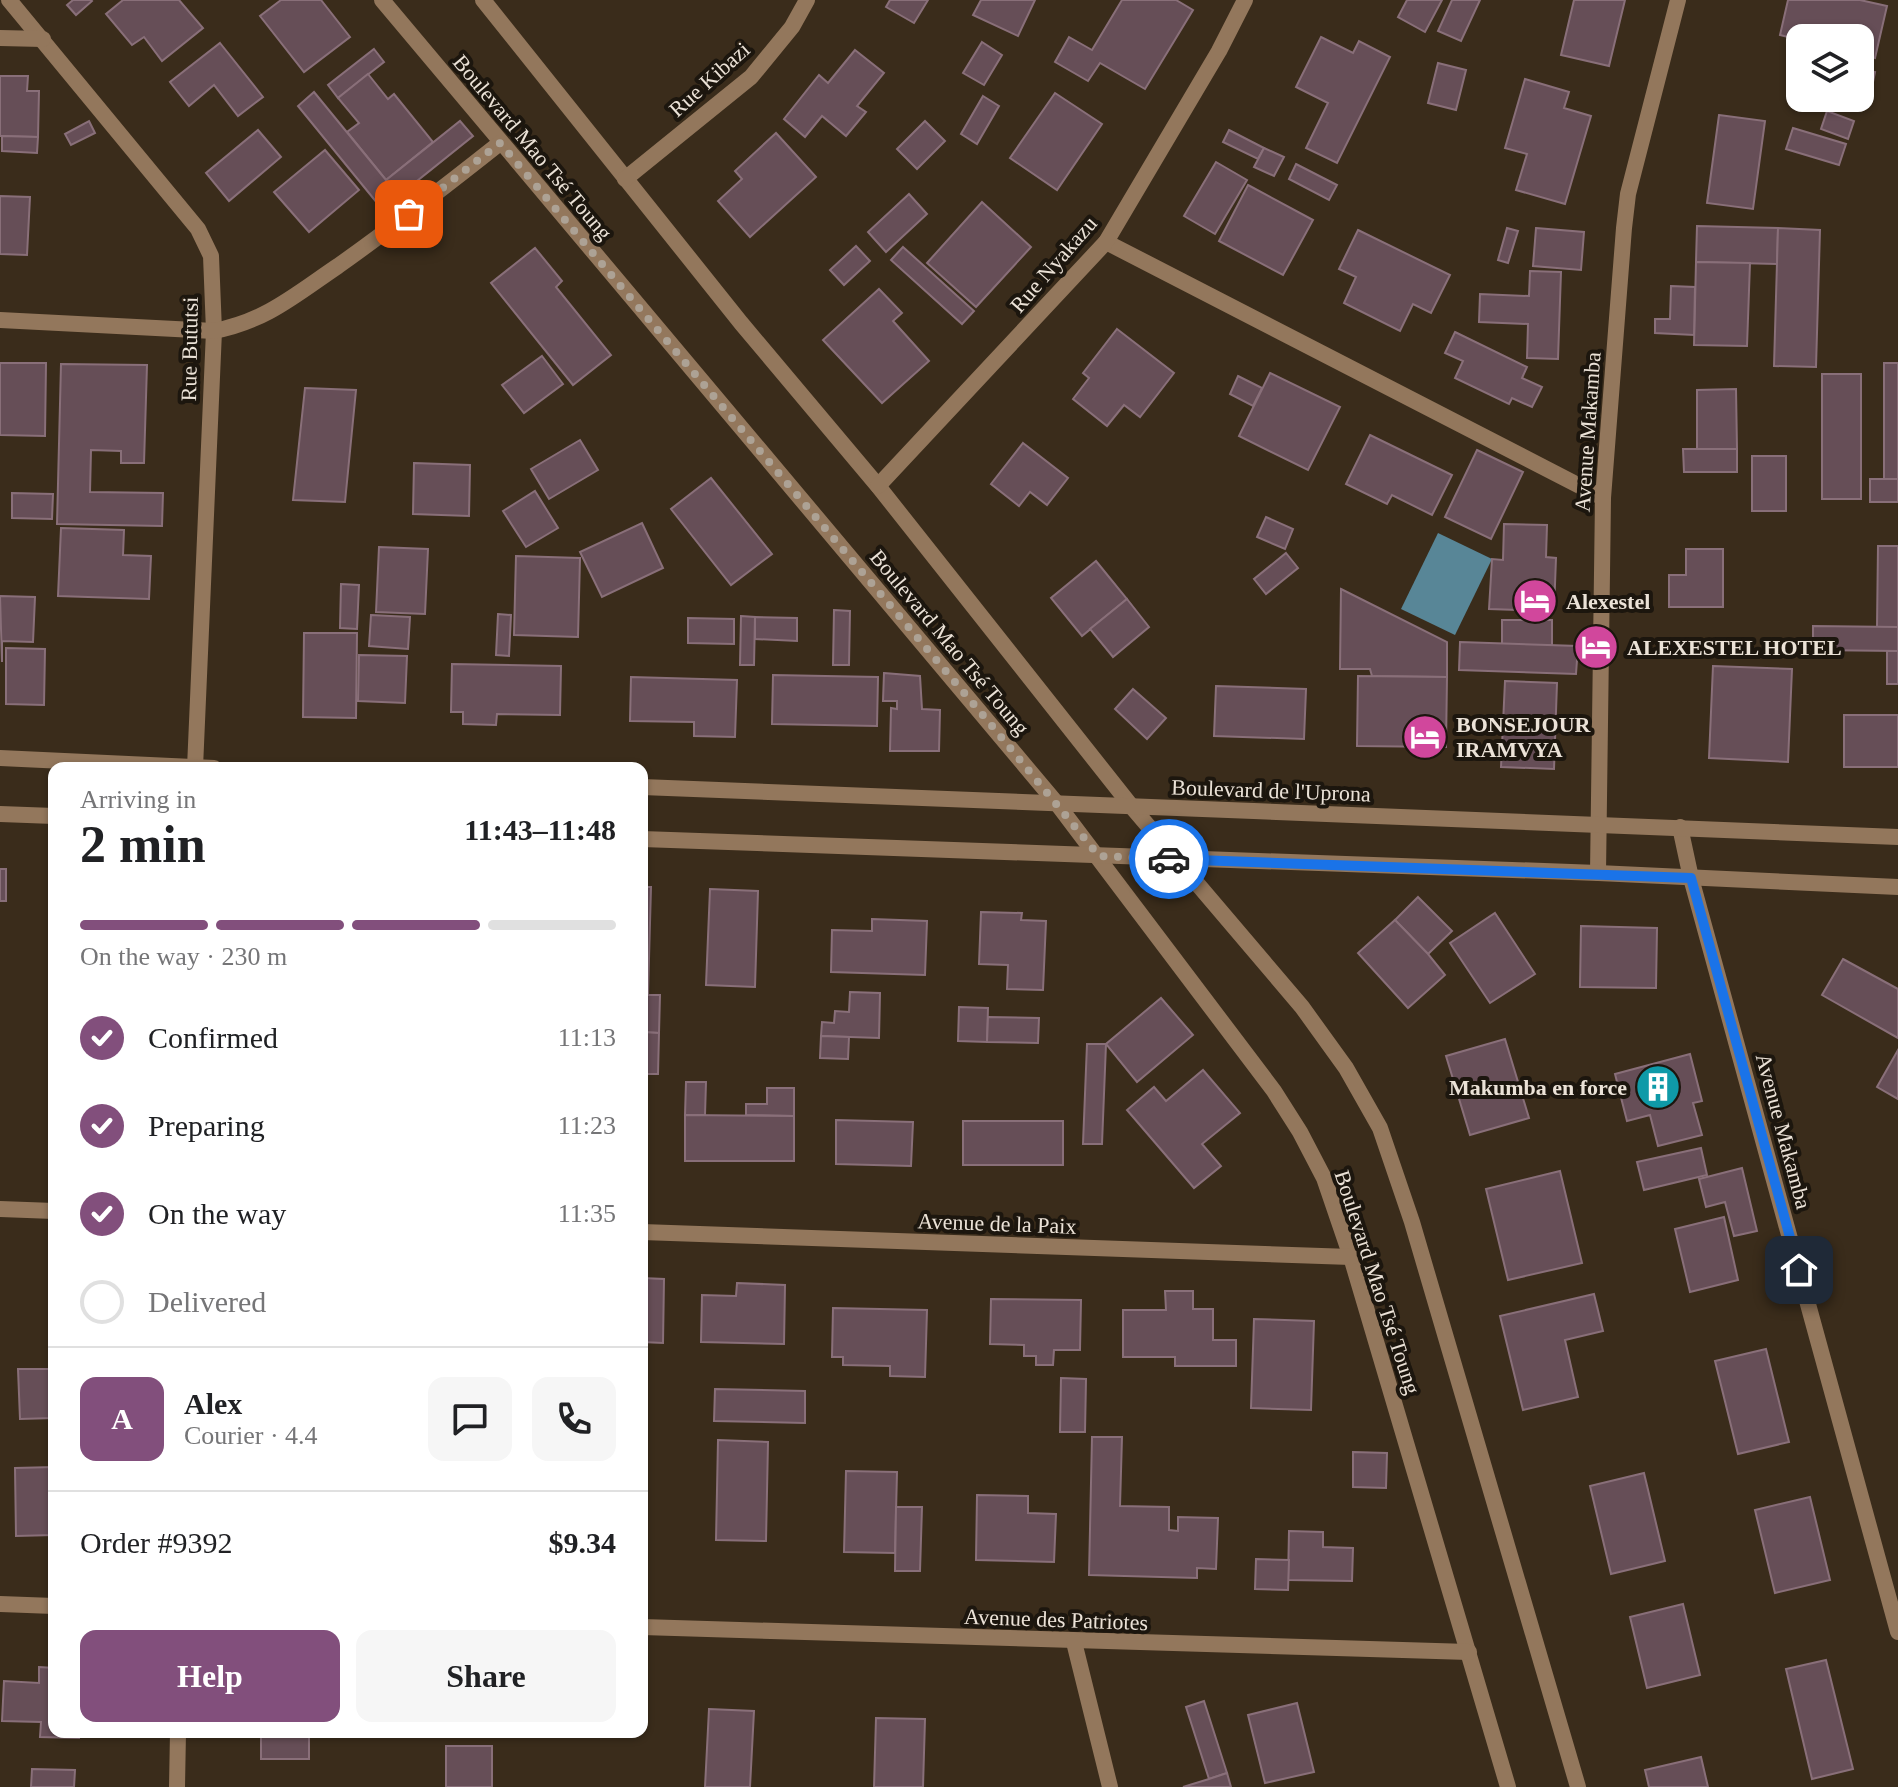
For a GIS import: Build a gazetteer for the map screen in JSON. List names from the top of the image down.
{
  "streets": {
    "street": [
      "Rue Kibazi",
      "Boulevard Mao Tsé Toung",
      "Rue Nyakazu",
      "Rue Bututsi",
      "Avenue Makamba",
      "Boulevard de l'Uprona",
      "Avenue de la Paix",
      "Avenue des Patriotes"
    ]
  },
  "crossings": [
    ["Rue Kibazi", "Boulevard Mao Tsé Toung"],
    ["Boulevard Mao Tsé Toung", "Rue Nyakazu"],
    ["Boulevard Mao Tsé Toung", "Boulevard de l'Uprona"],
    ["Boulevard Mao Tsé Toung", "Avenue de la Paix"],
    ["Boulevard Mao Tsé Toung", "Avenue des Patriotes"],
    ["Avenue Makamba", "Boulevard de l'Uprona"]
  ],
  "places": {
    "hotel": ["Alexestel", "ALEXESTEL HOTEL", "BONSEJOUR IRAMVYA"],
    "building": ["Makumba en force"]
  },
  "page": {
    "heading": ["2 min", "Arriving in", "11:43–11:48"],
    "panel": [
      "Alex",
      "Courier · 4.4",
      "Order #9392",
      "$9.34"
    ],
    "bar": "On the way · 230 m",
    "list": [
      ["Confirmed", "11:13"],
      ["Preparing", "11:23"],
      ["On the way", "11:35"],
      "Delivered"
    ],
    "round": "A",
    "buttons": ["Help", "Share"]
  }
}
